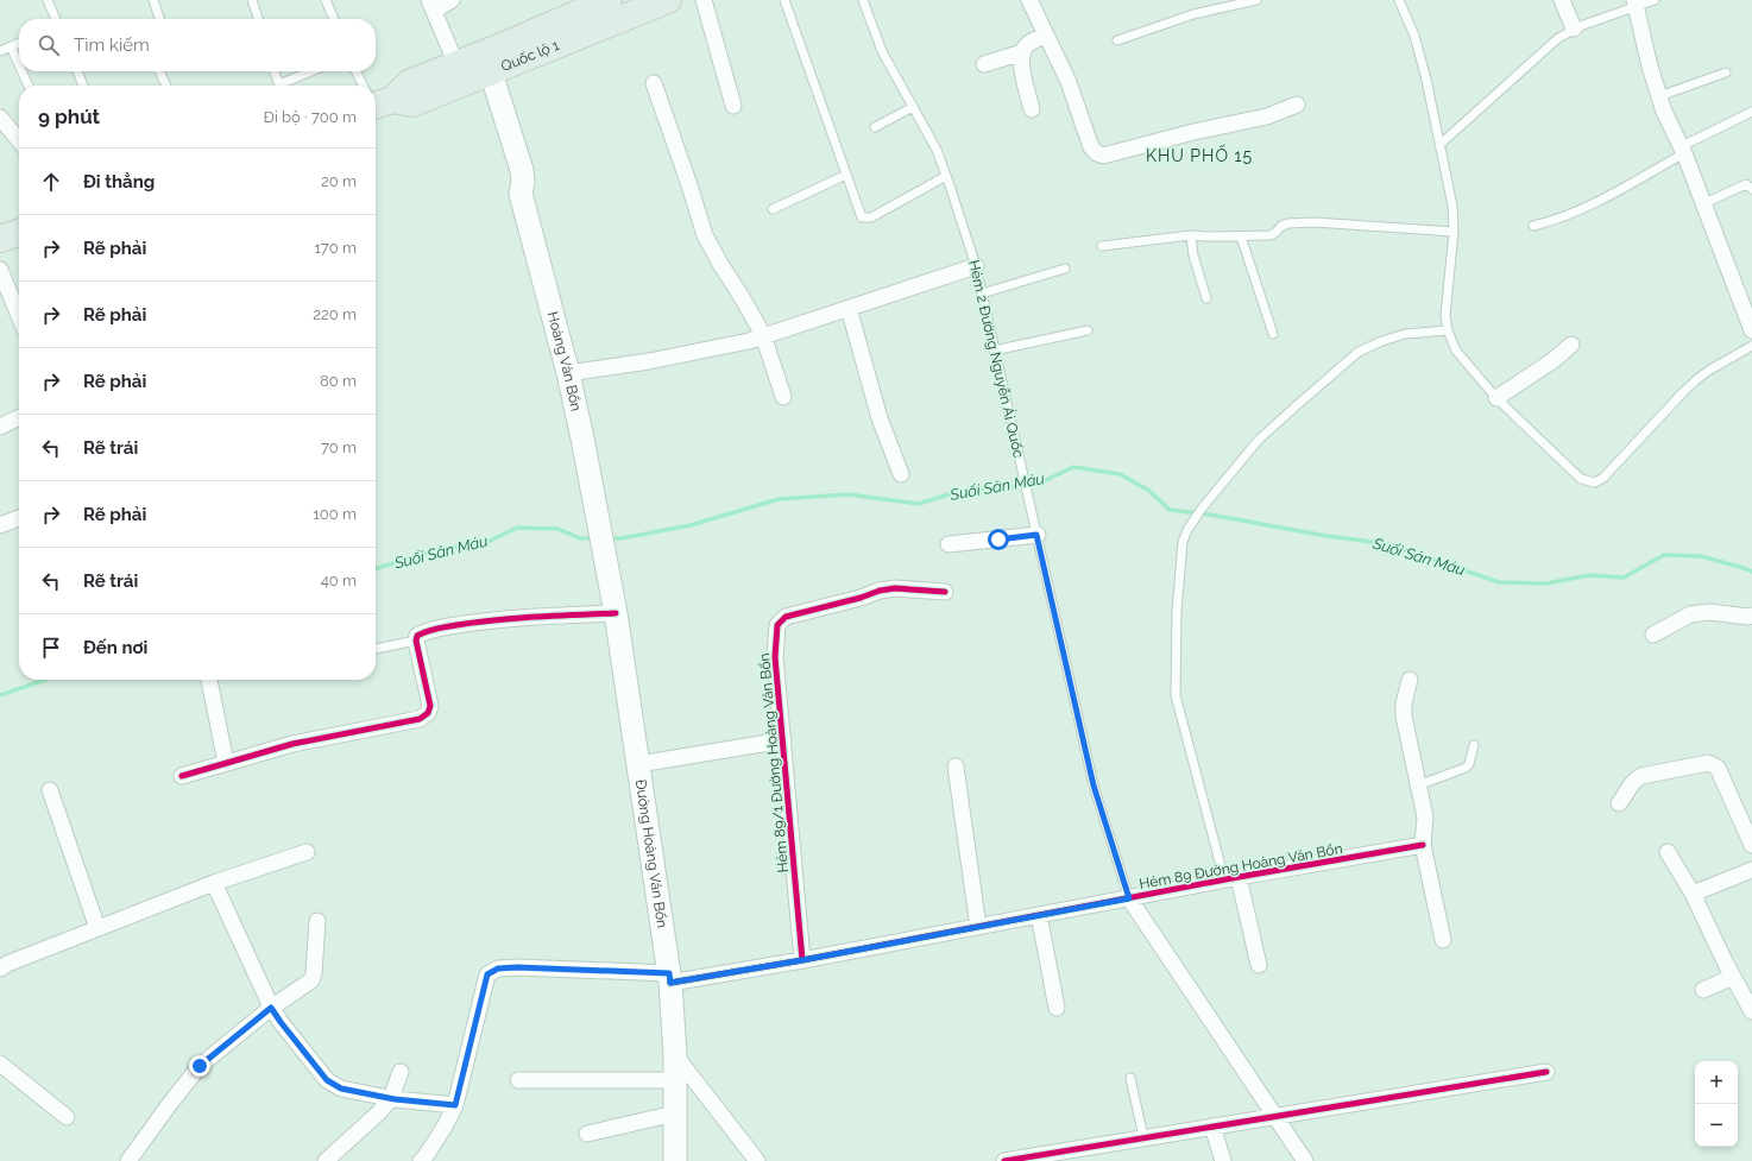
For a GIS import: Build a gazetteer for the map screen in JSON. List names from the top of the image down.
{
  "streets": {
    "highway": ["Quốc lộ 1"],
    "main road": ["Hoàng Văn Bổn", "Đường Hoàng Văn Bổn"],
    "street": ["Hẻm 89/1 Đường Hoàng Văn Bổn", "Hẻm 89 Đường Hoàng Văn Bổn"],
    "lane": ["Hẻm 2 Đường Nguyễn Ái Quốc"]
  },
  "crossings": [
    ["Quốc lộ 1", "Hoàng Văn Bổn"],
    ["Hẻm 2 Đường Nguyễn Ái Quốc", "Hẻm 89 Đường Hoàng Văn Bổn"],
    ["Hoàng Văn Bổn", "Đường Hoàng Văn Bổn"],
    ["Hẻm 89/1 Đường Hoàng Văn Bổn", "Hẻm 89 Đường Hoàng Văn Bổn"],
    ["Đường Hoàng Văn Bổn", "Hẻm 89 Đường Hoàng Văn Bổn"]
  ],
  "districts": ["KHU PHỐ 15"],
  "water": ["Suối Săn Máu"],
  "page": {
    "search": "Tìm kiếm",
    "heading": ["9 phút", "Đi bộ · 700 m"],
    "list": [
      ["Đi thẳng", "20 m"],
      ["Rẽ phải", "170 m"],
      ["Rẽ phải", "220 m"],
      ["Rẽ phải", "80 m"],
      ["Rẽ trái", "70 m"],
      ["Rẽ phải", "100 m"],
      ["Rẽ trái", "40 m"],
      "Đến nơi"
    ],
    "map_buttons": ["+", "−"]
  }
}
